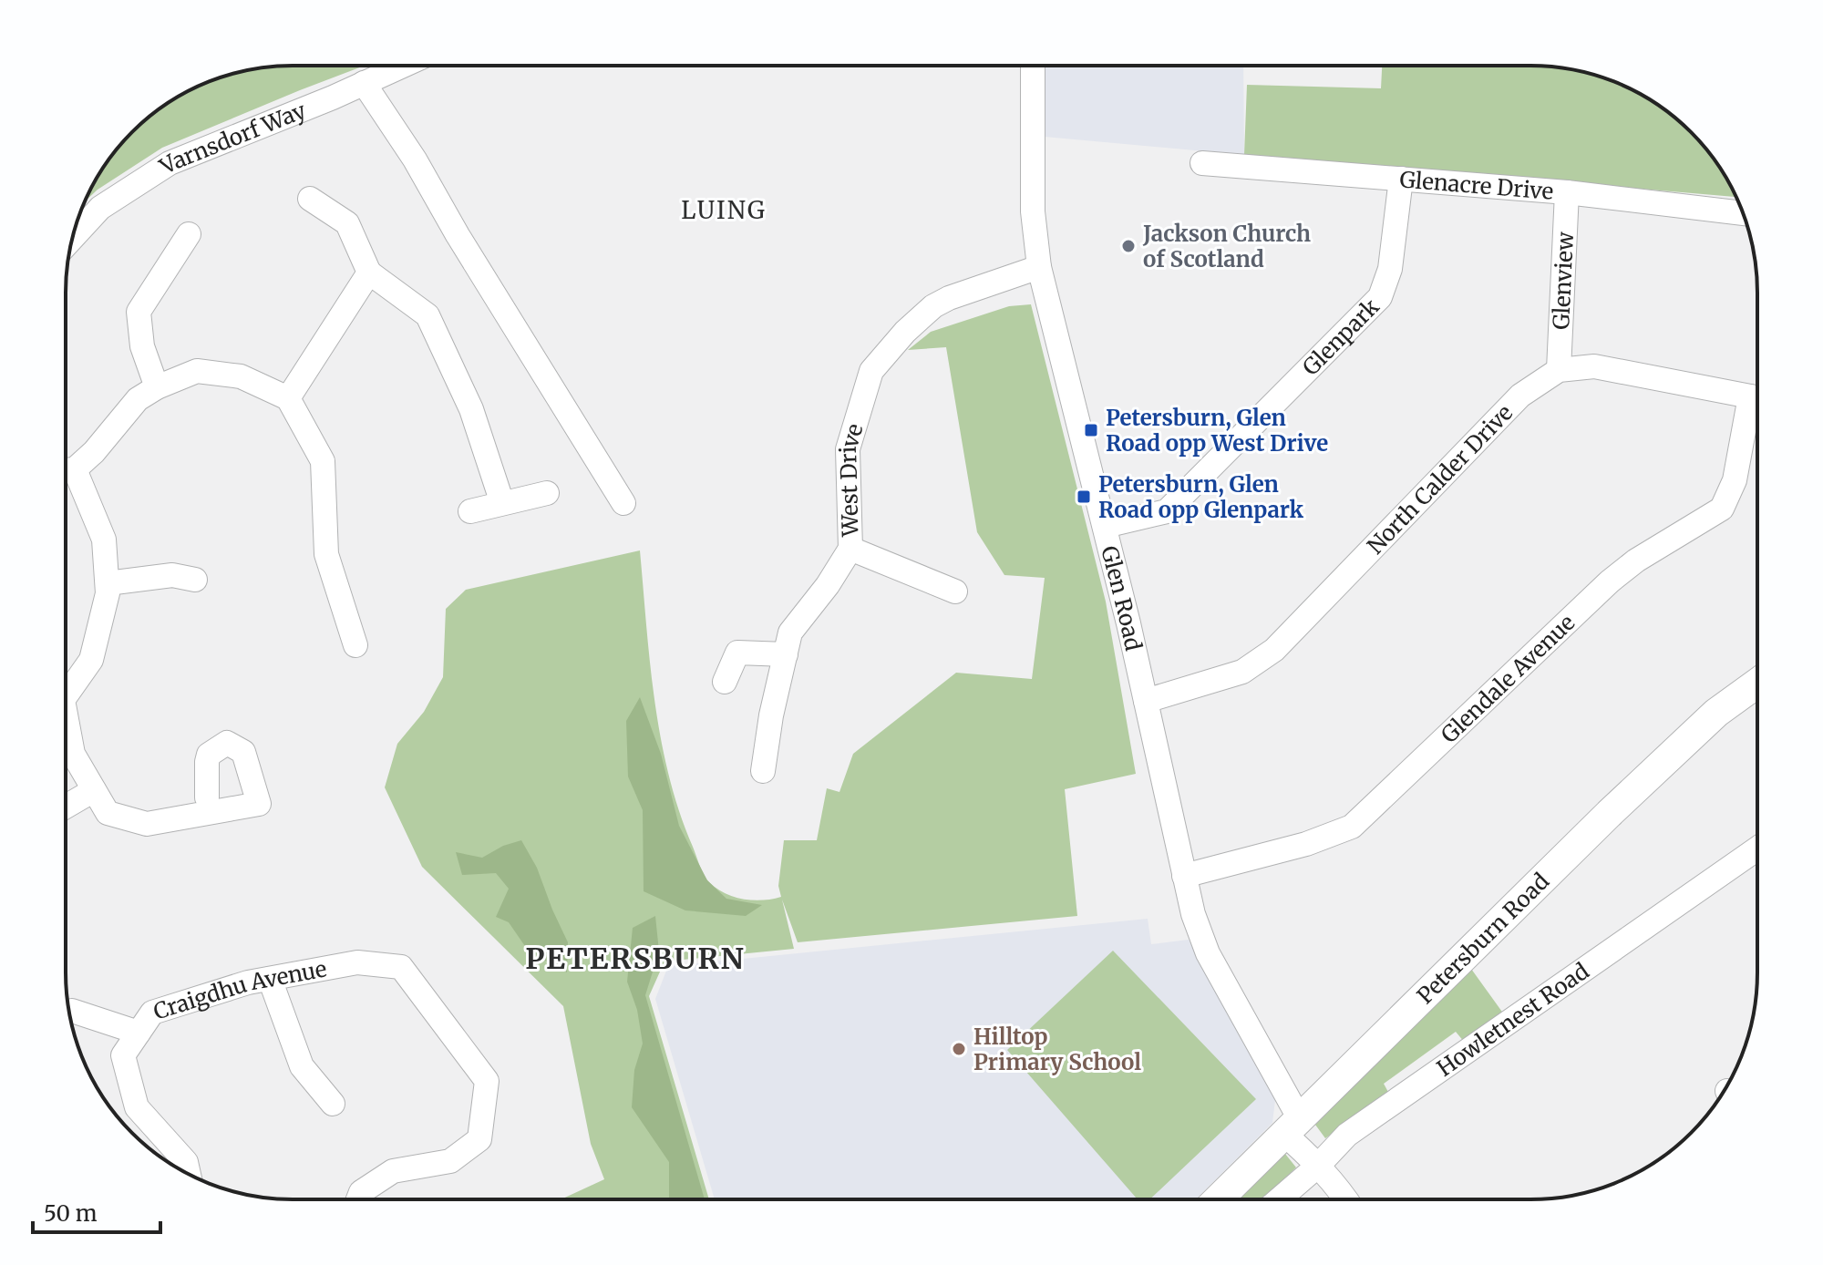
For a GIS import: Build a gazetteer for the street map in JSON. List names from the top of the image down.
{
  "streets": {
    "main road": ["Petersburn Road"],
    "street": [
      "Varnsdorf Way",
      "Glenacre Drive",
      "Glenview",
      "Glenpark",
      "West Drive",
      "North Calder Drive",
      "Glen Road",
      "Glendale Avenue",
      "Craigdhu Avenue",
      "Howletnest Road"
    ]
  },
  "crossings": [
    ["Glenacre Drive", "Glenview"],
    ["Glenacre Drive", "Glenpark"],
    ["Glenview", "North Calder Drive"],
    ["Glenpark", "Glen Road"],
    ["West Drive", "Glen Road"],
    ["North Calder Drive", "Glen Road"],
    ["Glen Road", "Glendale Avenue"],
    ["Glen Road", "Petersburn Road"],
    ["Glen Road", "Howletnest Road"]
  ],
  "districts": ["LUING", "PETERSBURN"],
  "places": {
    "other": ["Jackson Church of Scotland", "Hilltop Primary School"],
    "transit": ["Petersburn, Glen Road opp West Drive", "Petersburn, Glen Road opp Glenpark"]
  },
  "scale_bar": "50 m"
}
